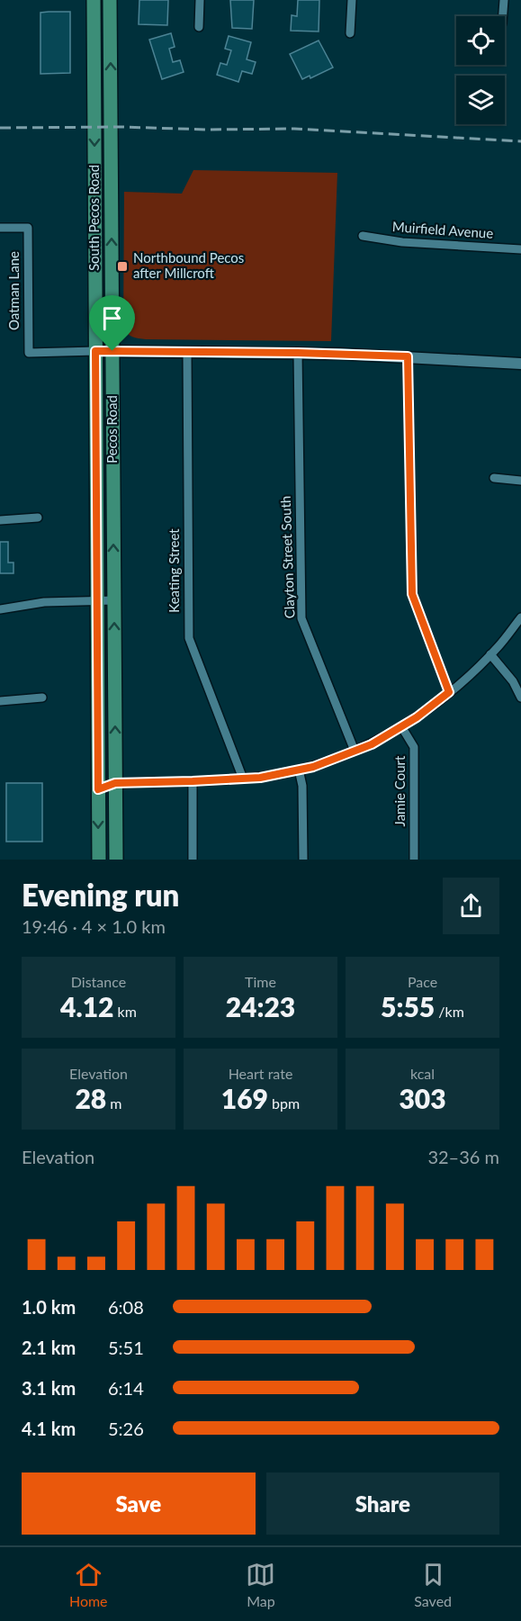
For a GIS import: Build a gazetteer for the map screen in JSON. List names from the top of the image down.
{
  "streets": {
    "main road": ["South Pecos Road", "Pecos Road"],
    "street": [
      "Muirfield Avenue",
      "Oatman Lane",
      "Clayton Street South",
      "Keating Street",
      "Jamie Court"
    ]
  },
  "crossings": [
    ["South Pecos Road", "Oatman Lane"],
    ["South Pecos Road", "Pecos Road"]
  ],
  "one_way": ["South Pecos Road"],
  "places": {
    "transit": ["Northbound Pecos after Millcroft"]
  },
  "page": {
    "heading": ["Evening run", "19:46 · 4 × 1.0 km"],
    "stats": [
      ["Distance", "4.12 km"],
      ["Time", "24:23"],
      ["Pace", "5:55 /km"],
      ["Elevation", "28 m"],
      ["Heart rate", "169 bpm"],
      ["kcal", "303"]
    ],
    "chart": ["Elevation", "32–36 m"],
    "list": [
      {
        "name": "1.0 km",
        "note": "6:08"
      },
      {
        "name": "2.1 km",
        "note": "5:51"
      },
      {
        "name": "3.1 km",
        "note": "6:14"
      },
      {
        "name": "4.1 km",
        "note": "5:26"
      }
    ],
    "buttons": ["Save", "Share"],
    "tabs": ["Home", "Map", "Saved"]
  }
}
